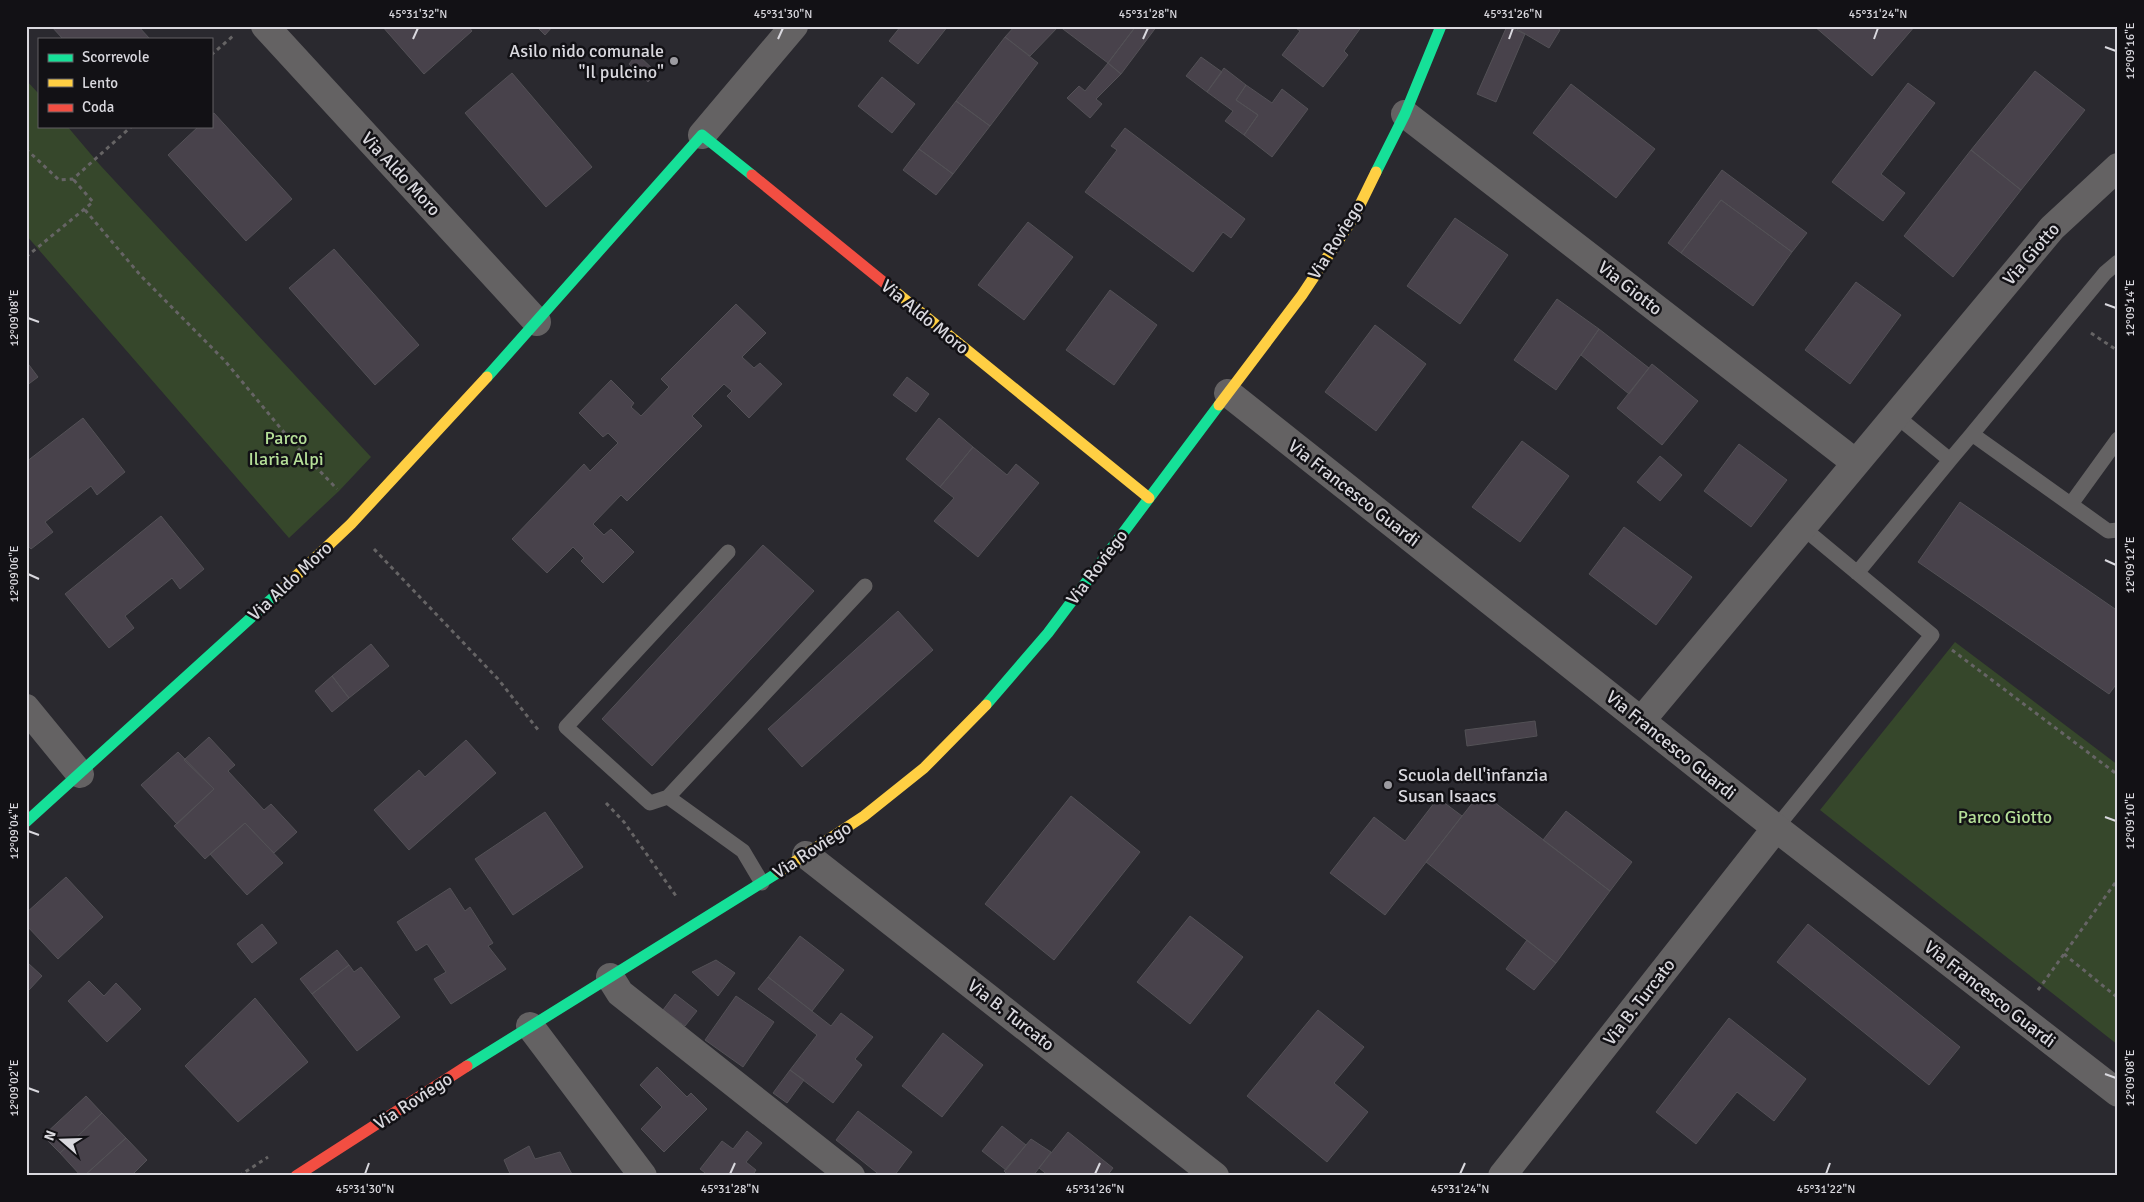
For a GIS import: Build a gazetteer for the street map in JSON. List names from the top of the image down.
{
  "streets": {
    "street": [
      "Via Aldo Moro",
      "Via Roviego",
      "Via Giotto",
      "Via Francesco Guardi",
      "Via B. Turcato"
    ]
  },
  "crossings": [
    ["Via Aldo Moro", "Via Roviego"],
    ["Via Roviego", "Via Giotto"],
    ["Via Roviego", "Via Francesco Guardi"],
    ["Via Roviego", "Via B. Turcato"],
    ["Via Giotto", "Via Francesco Guardi"],
    ["Via Francesco Guardi", "Via B. Turcato"]
  ],
  "parks": ["Parco Ilaria Alpi", "Parco Giotto"],
  "places": ["Asilo nido comunale \"Il pulcino\"", "Scuola dell'infanzia Susan Isaacs"],
  "legend": ["Scorrevole", "Lento", "Coda"],
  "north": "left",
  "coordinates": [
    "45°31'32\"N",
    "45°31'30\"N",
    "45°31'28\"N",
    "45°31'26\"N",
    "45°31'24\"N",
    "12°09'16\"E",
    "12°09'14\"E",
    "12°09'08\"E",
    "12°09'12\"E",
    "12°09'06\"E",
    "12°09'10\"E",
    "12°09'04\"E",
    "12°09'02\"E",
    "45°31'22\"N"
  ]
}
